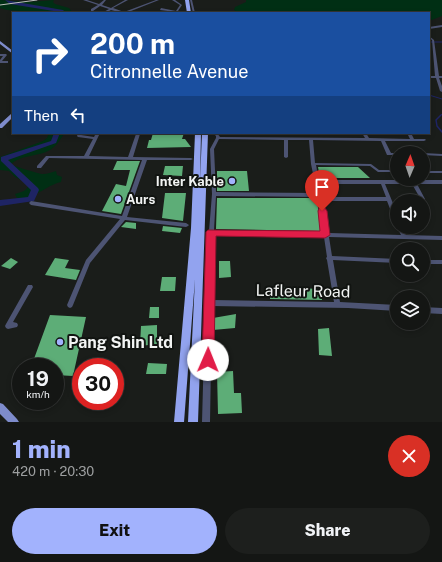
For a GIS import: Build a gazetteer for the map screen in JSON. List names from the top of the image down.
{
  "streets": {
    "street": ["Lafleur Road"]
  },
  "places": ["Inter Kable", "Aurs", "Pang Shin Ltd"],
  "north": "top",
  "page": {
    "turn": ["200 m", "Citronnelle Avenue"],
    "then": "Then",
    "speed": "19 km/h",
    "limit": "30",
    "heading": ["1 min", "420 m · 20:30"],
    "buttons": ["Exit", "Share"]
  }
}
